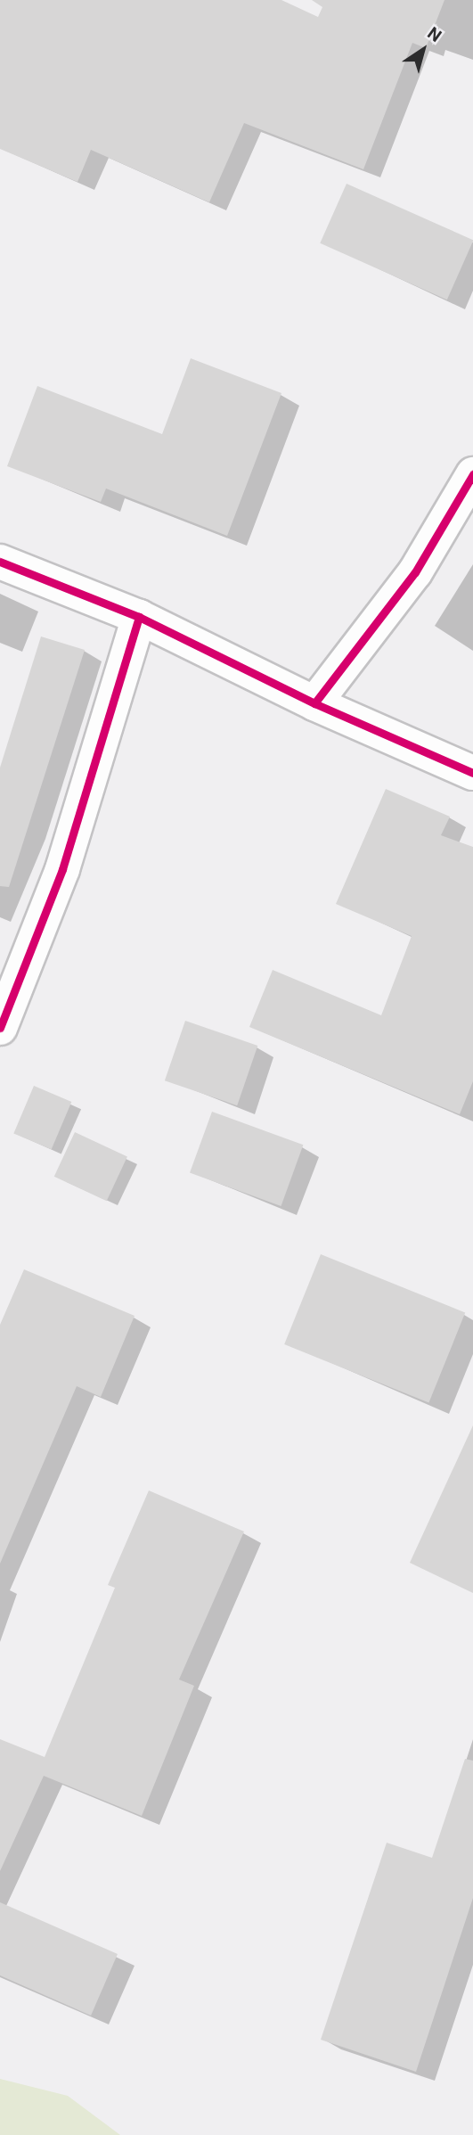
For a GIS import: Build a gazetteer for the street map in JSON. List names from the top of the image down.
{
  "north": "top right"
}
